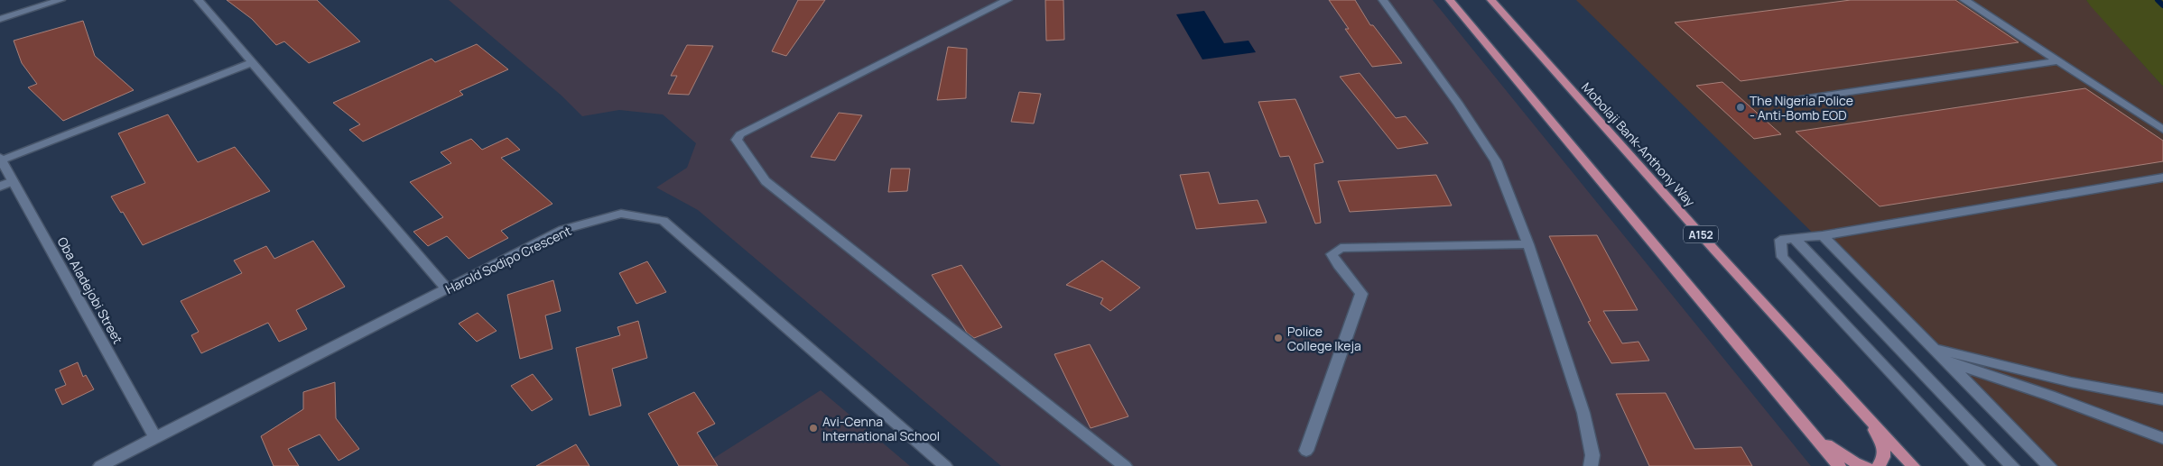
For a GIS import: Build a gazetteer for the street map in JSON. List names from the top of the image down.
{
  "streets": {
    "main road": ["Mobolaji Bank-Anthony Way", "A152"],
    "street": ["Harold Sodipo Crescent", "Oba Aladejobi Street"]
  },
  "crossings": [
    ["Harold Sodipo Crescent", "Oba Aladejobi Street"]
  ],
  "places": ["The Nigeria Police - Anti-Bomb EOD", "Police College Ikeja", "Avi-Cenna International School"]
}
